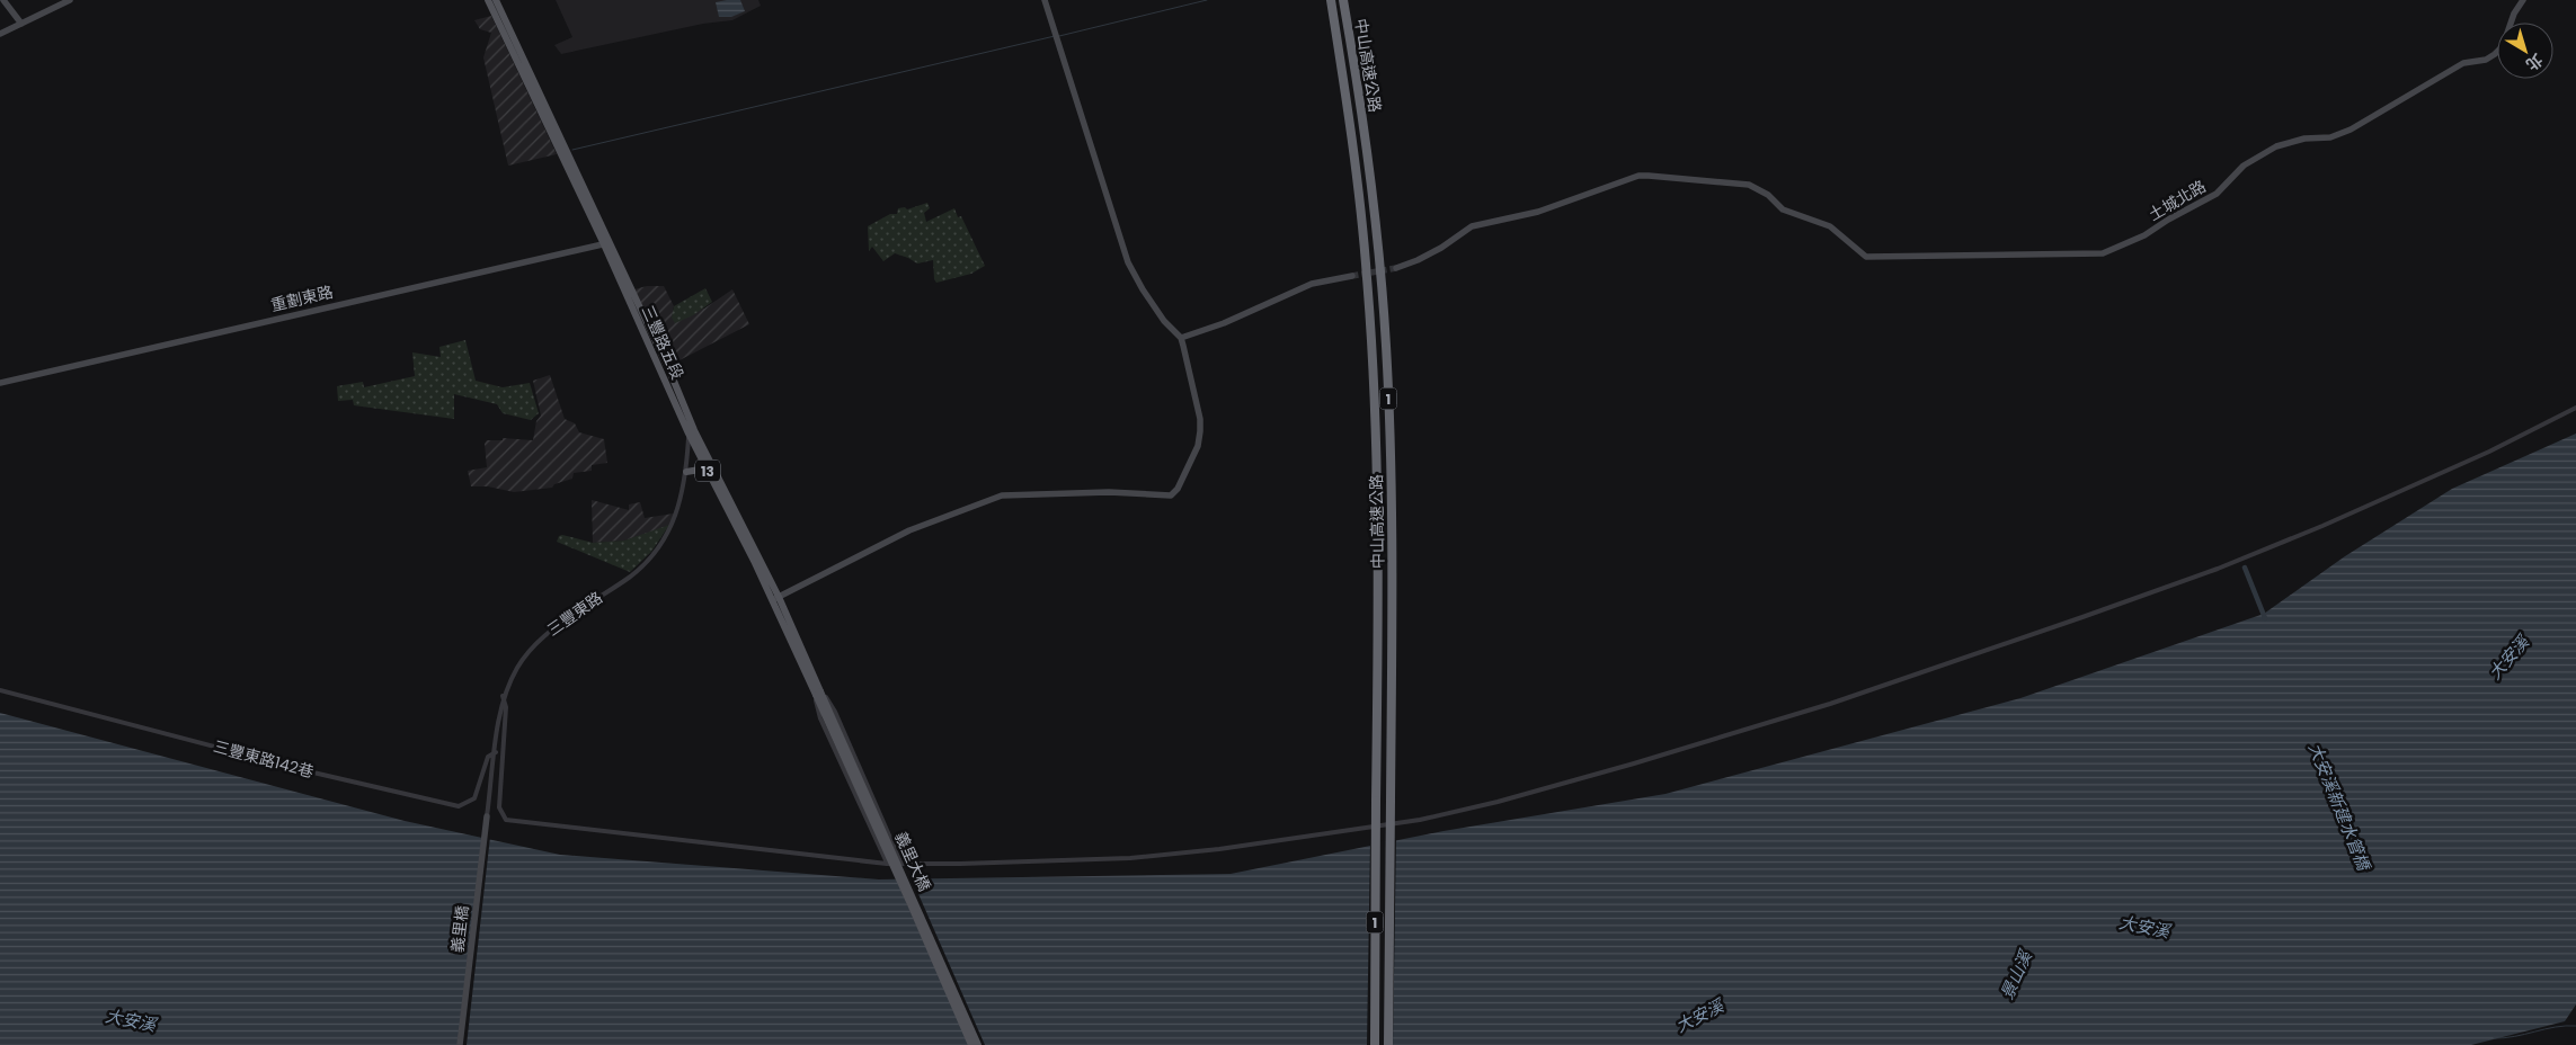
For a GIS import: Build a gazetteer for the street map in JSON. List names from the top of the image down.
{
  "streets": {
    "highway": ["中山高速公路", "1"],
    "main road": ["三豐路五段", "13", "義里大橋"],
    "street": [
      "土城北路",
      "重劃東路",
      "三豐東路",
      "三豐東路142巷",
      "義里橋"
    ]
  },
  "crossings": [
    ["重劃東路", "三豐路五段"],
    ["三豐路五段", "三豐東路"],
    ["三豐路五段", "義里大橋"],
    ["三豐東路", "三豐東路142巷"],
    ["三豐東路", "義里橋"]
  ],
  "water": ["大安溪", "大安溪新建水管橋", "景山溪"],
  "north": "bottom right"
}
